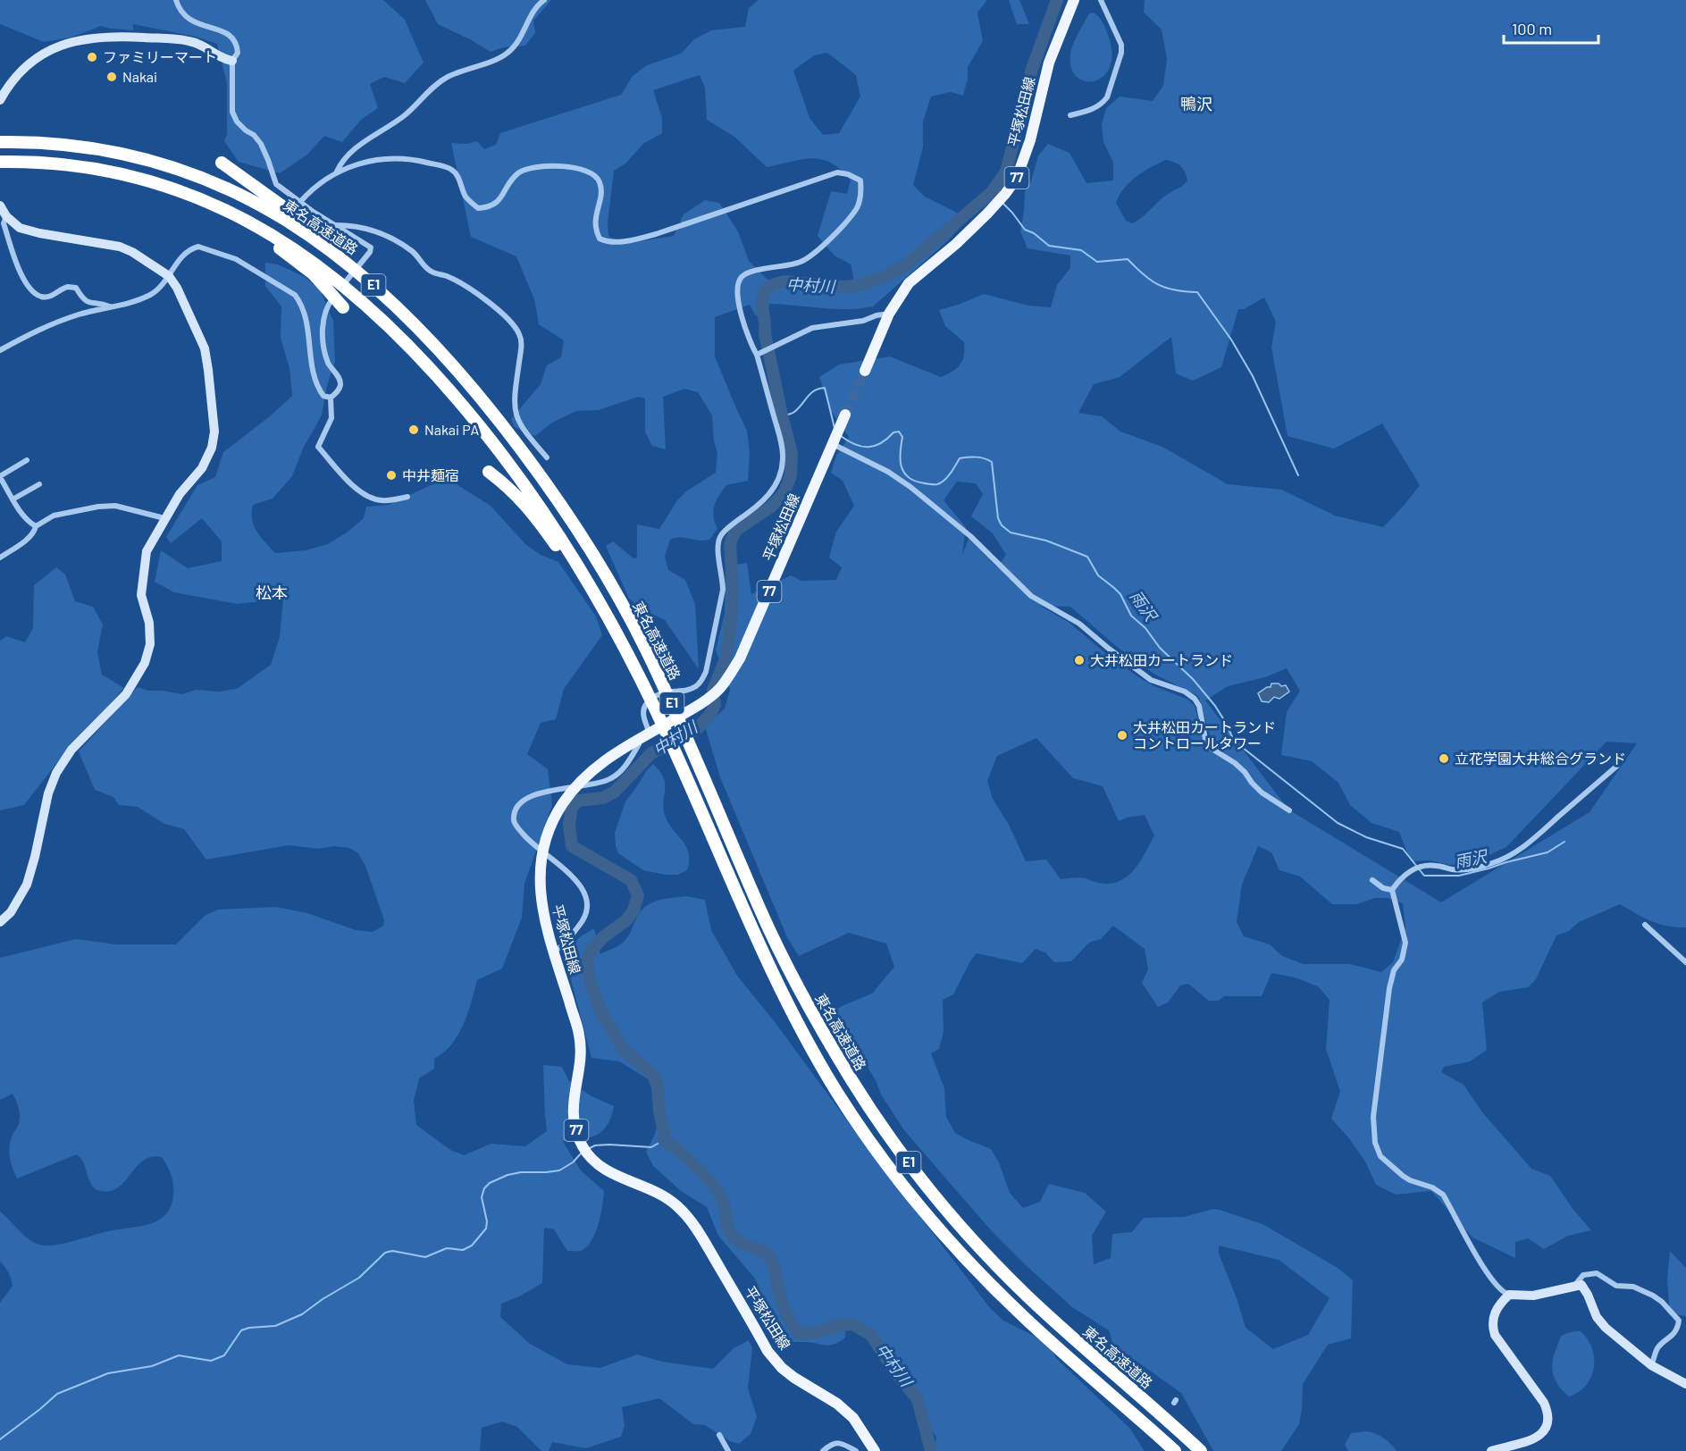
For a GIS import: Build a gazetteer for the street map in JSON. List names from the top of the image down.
{
  "streets": {
    "highway": ["東名高速道路", "E1"],
    "main road": ["平塚松田線", "77"]
  },
  "districts": ["鴨沢", "松本"],
  "water": ["中村川", "雨沢"],
  "places": [
    "ファミリーマート",
    "Nakai",
    "Nakai PA",
    "中井麺宿",
    "大井松田カートランド",
    "大井松田カートランド コントロールタワー",
    "立花学園大井総合グランド"
  ],
  "scale_bar": "100 m"
}
